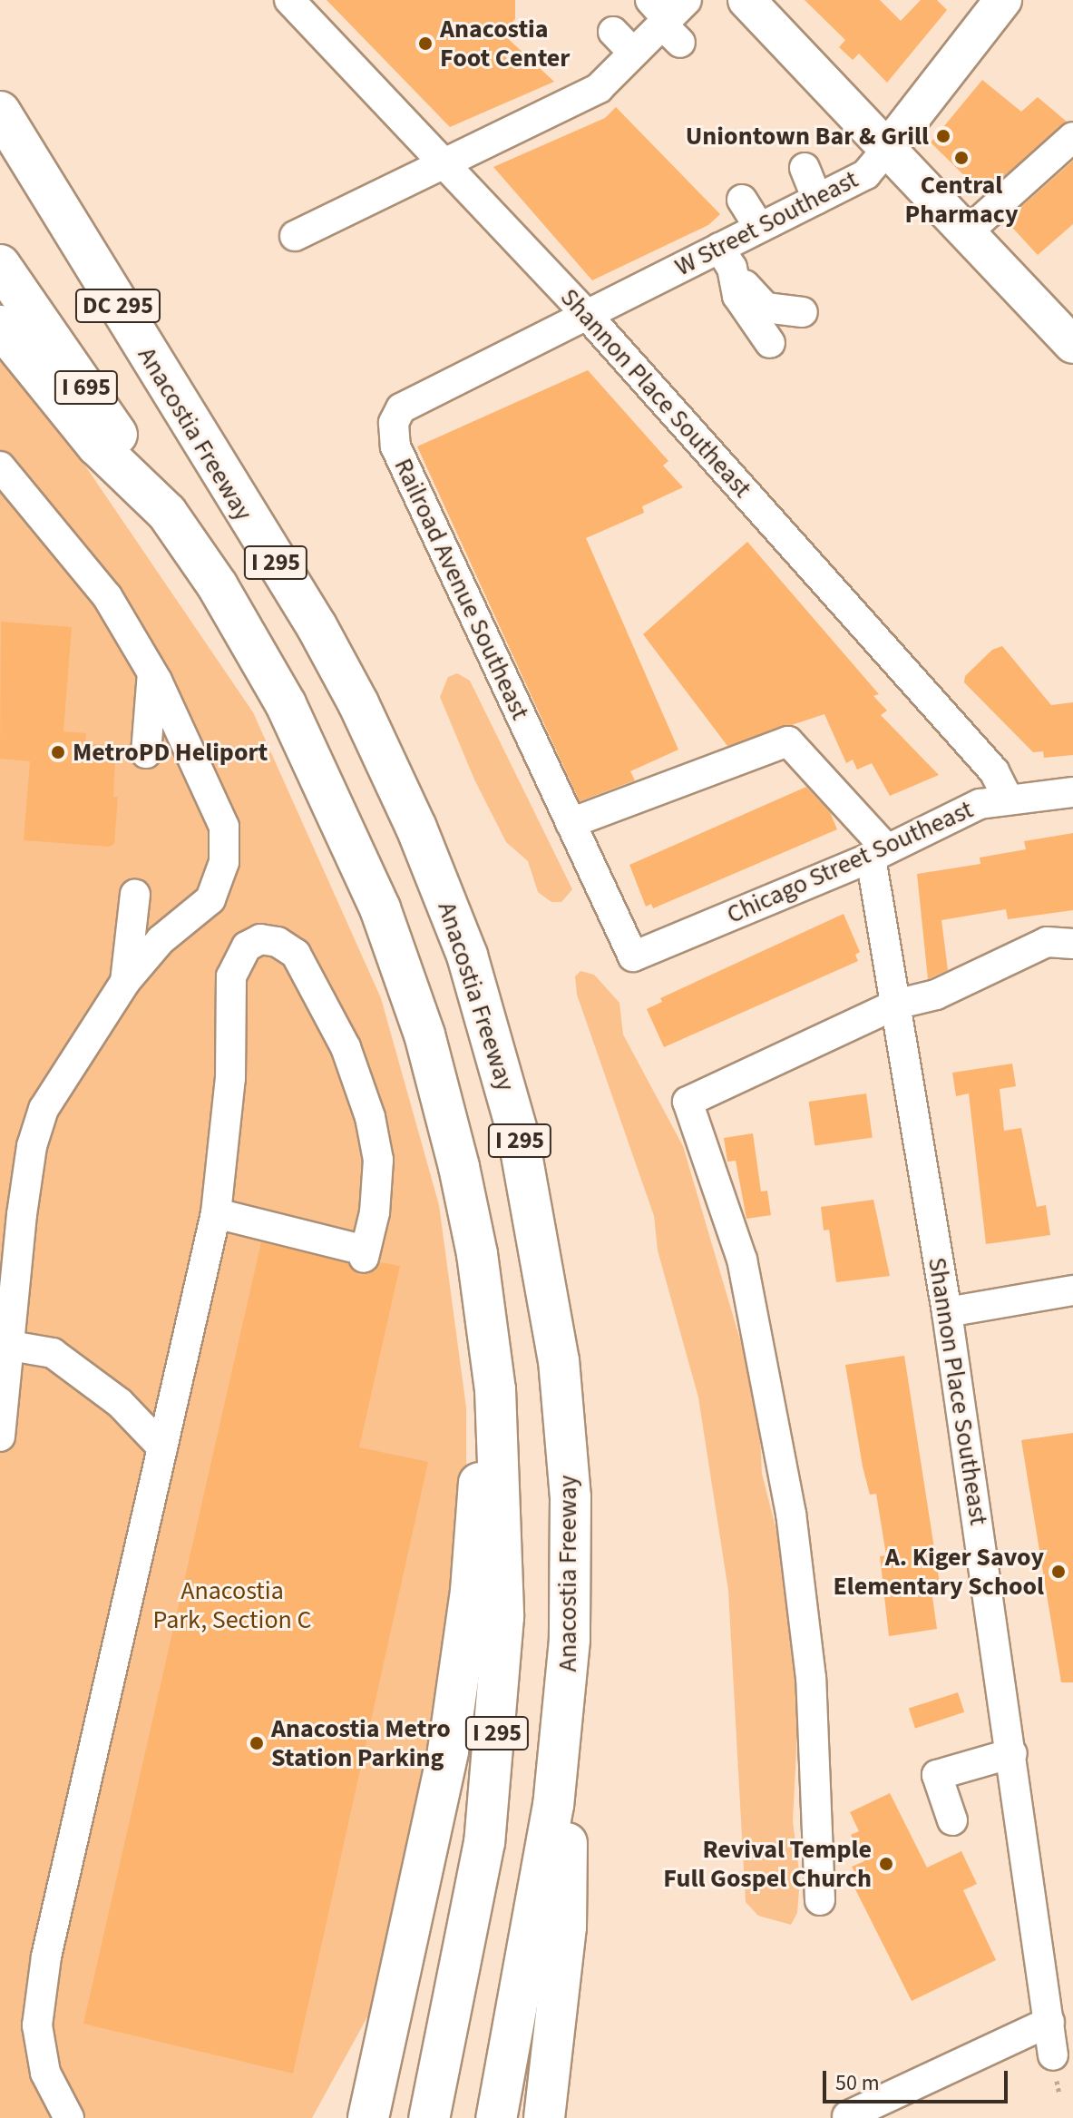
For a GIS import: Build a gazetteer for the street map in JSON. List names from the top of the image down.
{
  "streets": {
    "highway": [
      "DC 295",
      "I 695",
      "Anacostia Freeway",
      "I 295"
    ],
    "main road": ["W Street Southeast"],
    "street": ["Shannon Place Southeast", "Railroad Avenue Southeast", "Chicago Street Southeast"]
  },
  "crossings": [
    ["W Street Southeast", "Shannon Place Southeast"],
    ["W Street Southeast", "Railroad Avenue Southeast"],
    ["I 695", "Anacostia Freeway"],
    ["I 695", "I 295"],
    ["Shannon Place Southeast", "Railroad Avenue Southeast"],
    ["Shannon Place Southeast", "Chicago Street Southeast"],
    ["Railroad Avenue Southeast", "Chicago Street Southeast"]
  ],
  "parks": ["Anacostia Park, Section C"],
  "places": [
    "Anacostia Foot Center",
    "Uniontown Bar & Grill",
    "Central Pharmacy",
    "MetroPD Heliport",
    "A. Kiger Savoy Elementary School",
    "Anacostia Metro Station Parking",
    "Revival Temple Full Gospel Church"
  ],
  "scale_bar": "50 m"
}
